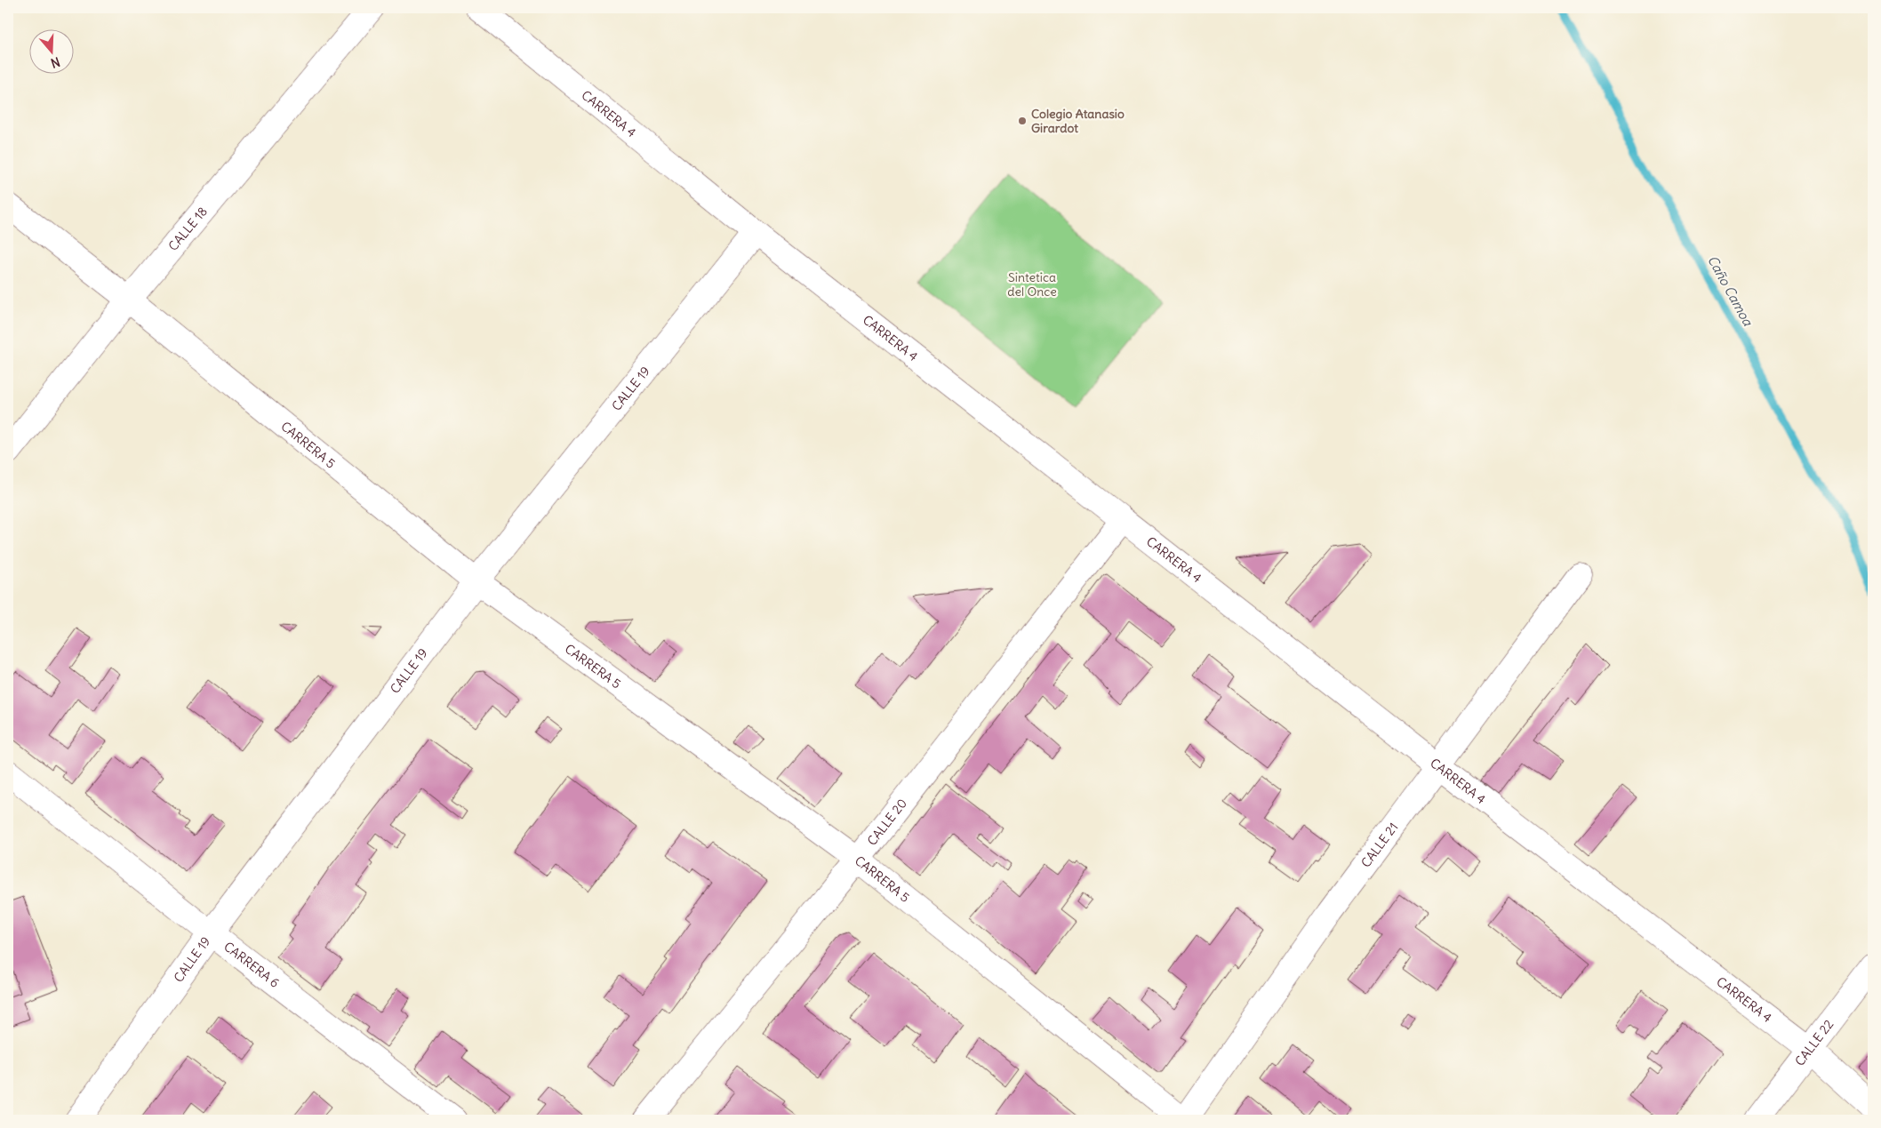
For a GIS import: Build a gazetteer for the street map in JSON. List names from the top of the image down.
{
  "streets": {
    "street": [
      "CARRERA 4",
      "CALLE 18",
      "CALLE 19",
      "CARRERA 5",
      "CALLE 20",
      "CALLE 21",
      "CARRERA 6",
      "CALLE 22"
    ]
  },
  "crossings": [
    ["CARRERA 4", "CALLE 19"],
    ["CARRERA 4", "CALLE 20"],
    ["CARRERA 4", "CALLE 21"],
    ["CARRERA 4", "CALLE 22"],
    ["CALLE 18", "CARRERA 5"],
    ["CALLE 19", "CARRERA 5"],
    ["CALLE 19", "CARRERA 6"],
    ["CARRERA 5", "CALLE 20"],
    ["CARRERA 5", "CALLE 21"]
  ],
  "water": ["Caño Camoa"],
  "parks": ["Sintetica del Once"],
  "places": ["Colegio Atanasio Girardot"],
  "north": "bottom"
}
